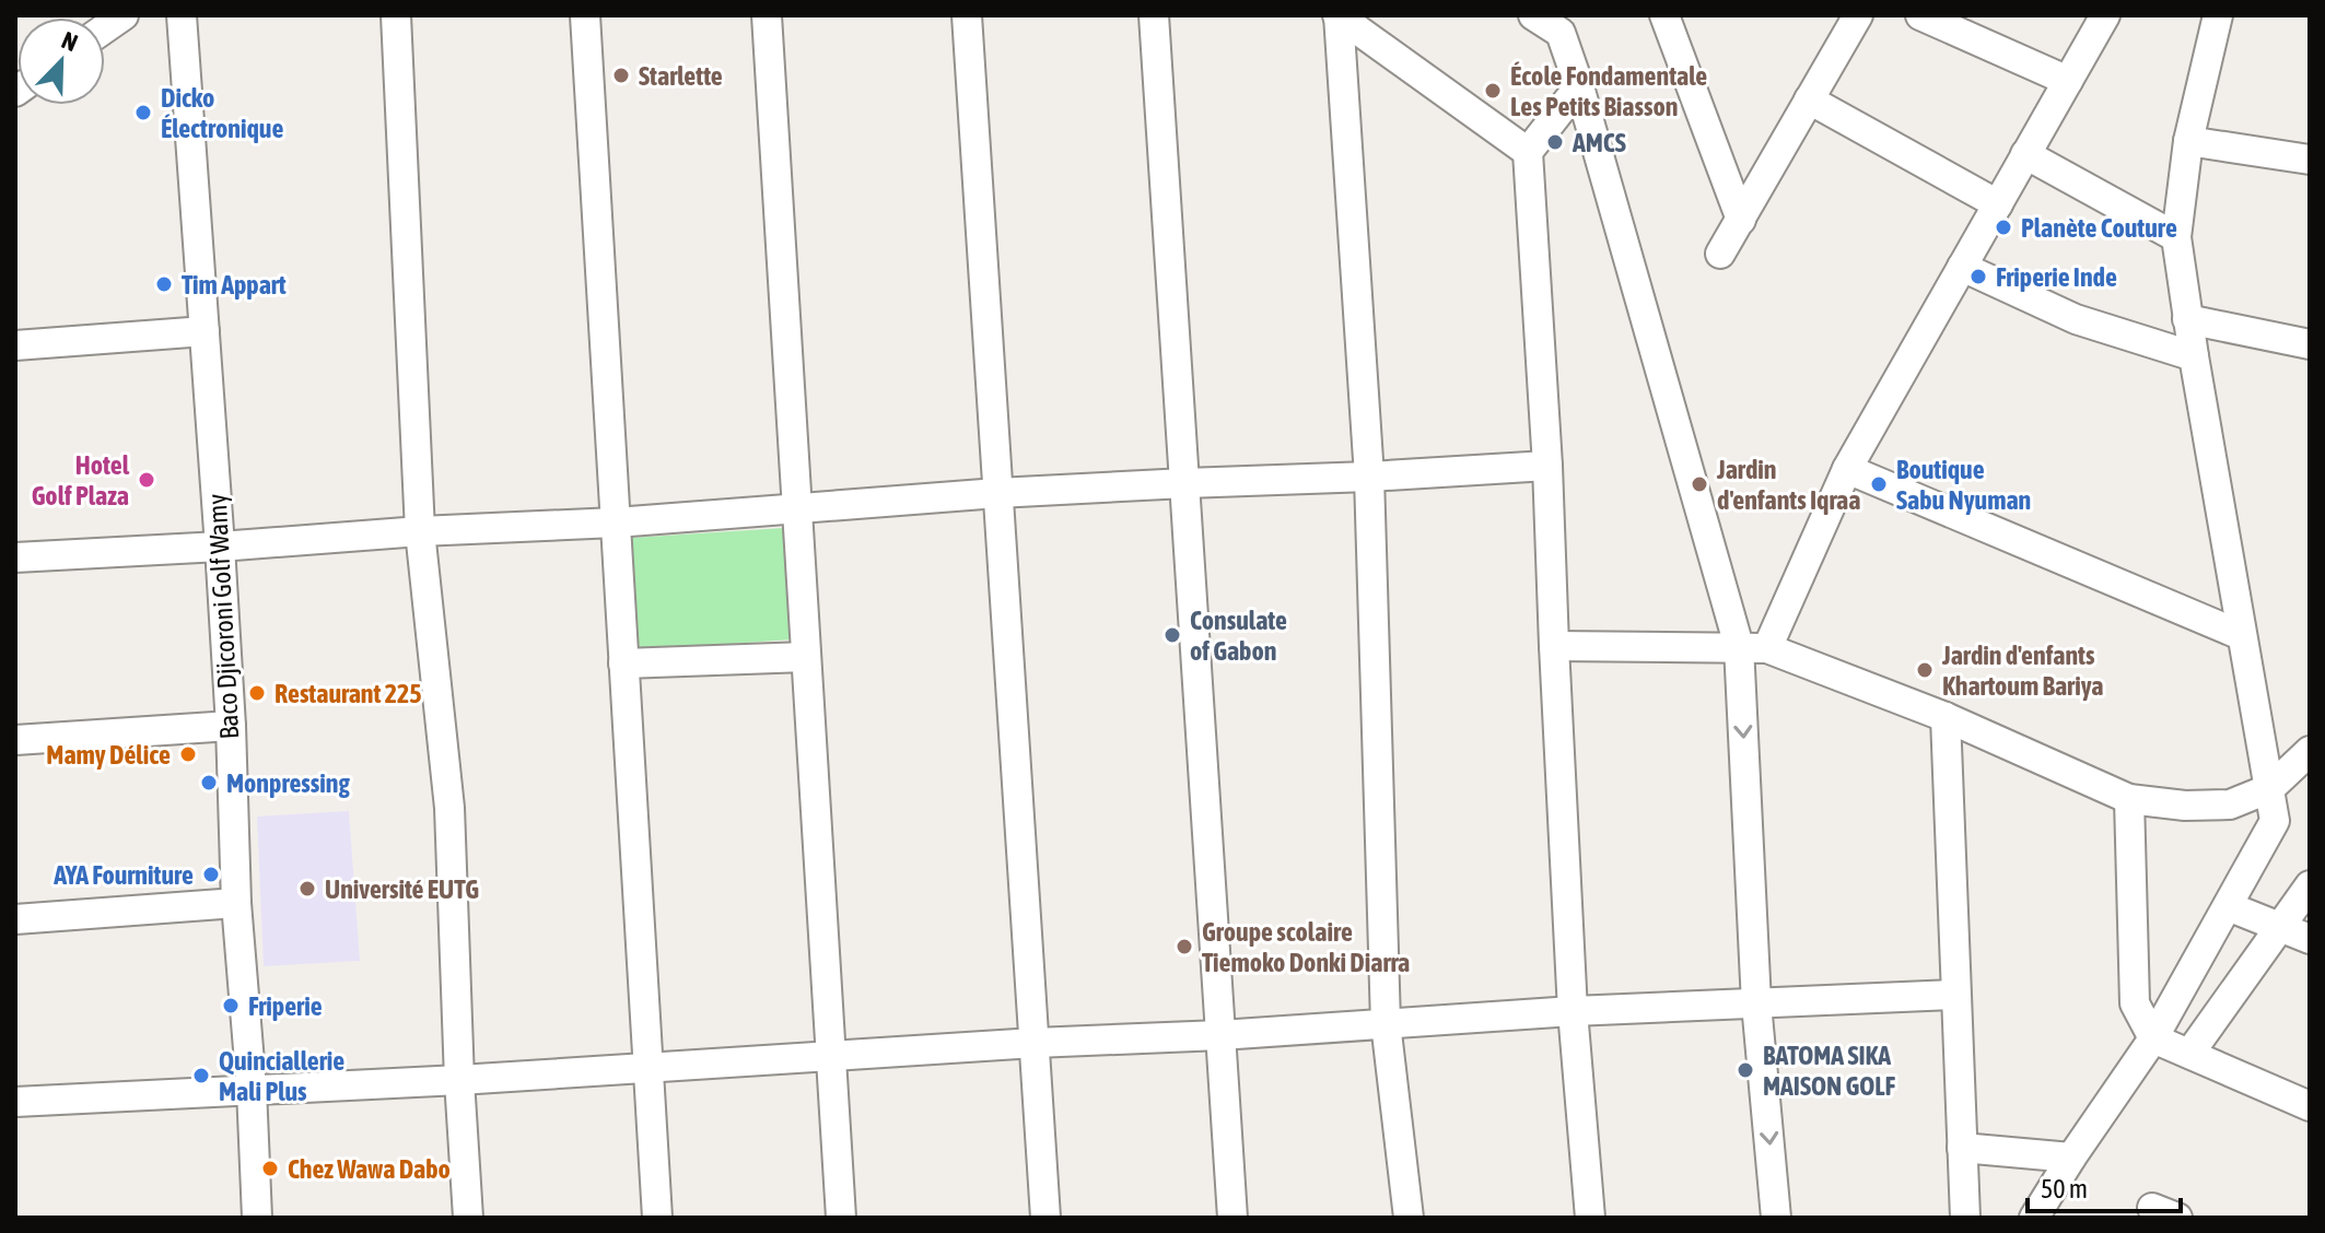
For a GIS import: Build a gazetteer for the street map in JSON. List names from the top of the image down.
{
  "streets": {
    "street": ["Baco Djicoroni Golf Wamy"]
  },
  "places": [
    "Starlette",
    "École Fondamentale Les Petits Biasson",
    "Dicko Électronique",
    "AMCS",
    "Planète Couture",
    "Friperie Inde",
    "Tim Appart",
    "Hotel Golf Plaza",
    "Jardin d'enfants Iqraa",
    "Boutique Sabu Nyuman",
    "Consulate of Gabon",
    "Jardin d'enfants Khartoum Bariya",
    "Restaurant 225",
    "Mamy Délice",
    "Monpressing",
    "AYA Fourniture",
    "Université EUTG",
    "Groupe scolaire Tiemoko Donki Diarra",
    "Friperie",
    "BATOMA SIKA MAISON GOLF",
    "Quinciallerie Mali Plus",
    "Chez Wawa Dabo"
  ],
  "scale_bar": "50 m",
  "north": "top right"
}
